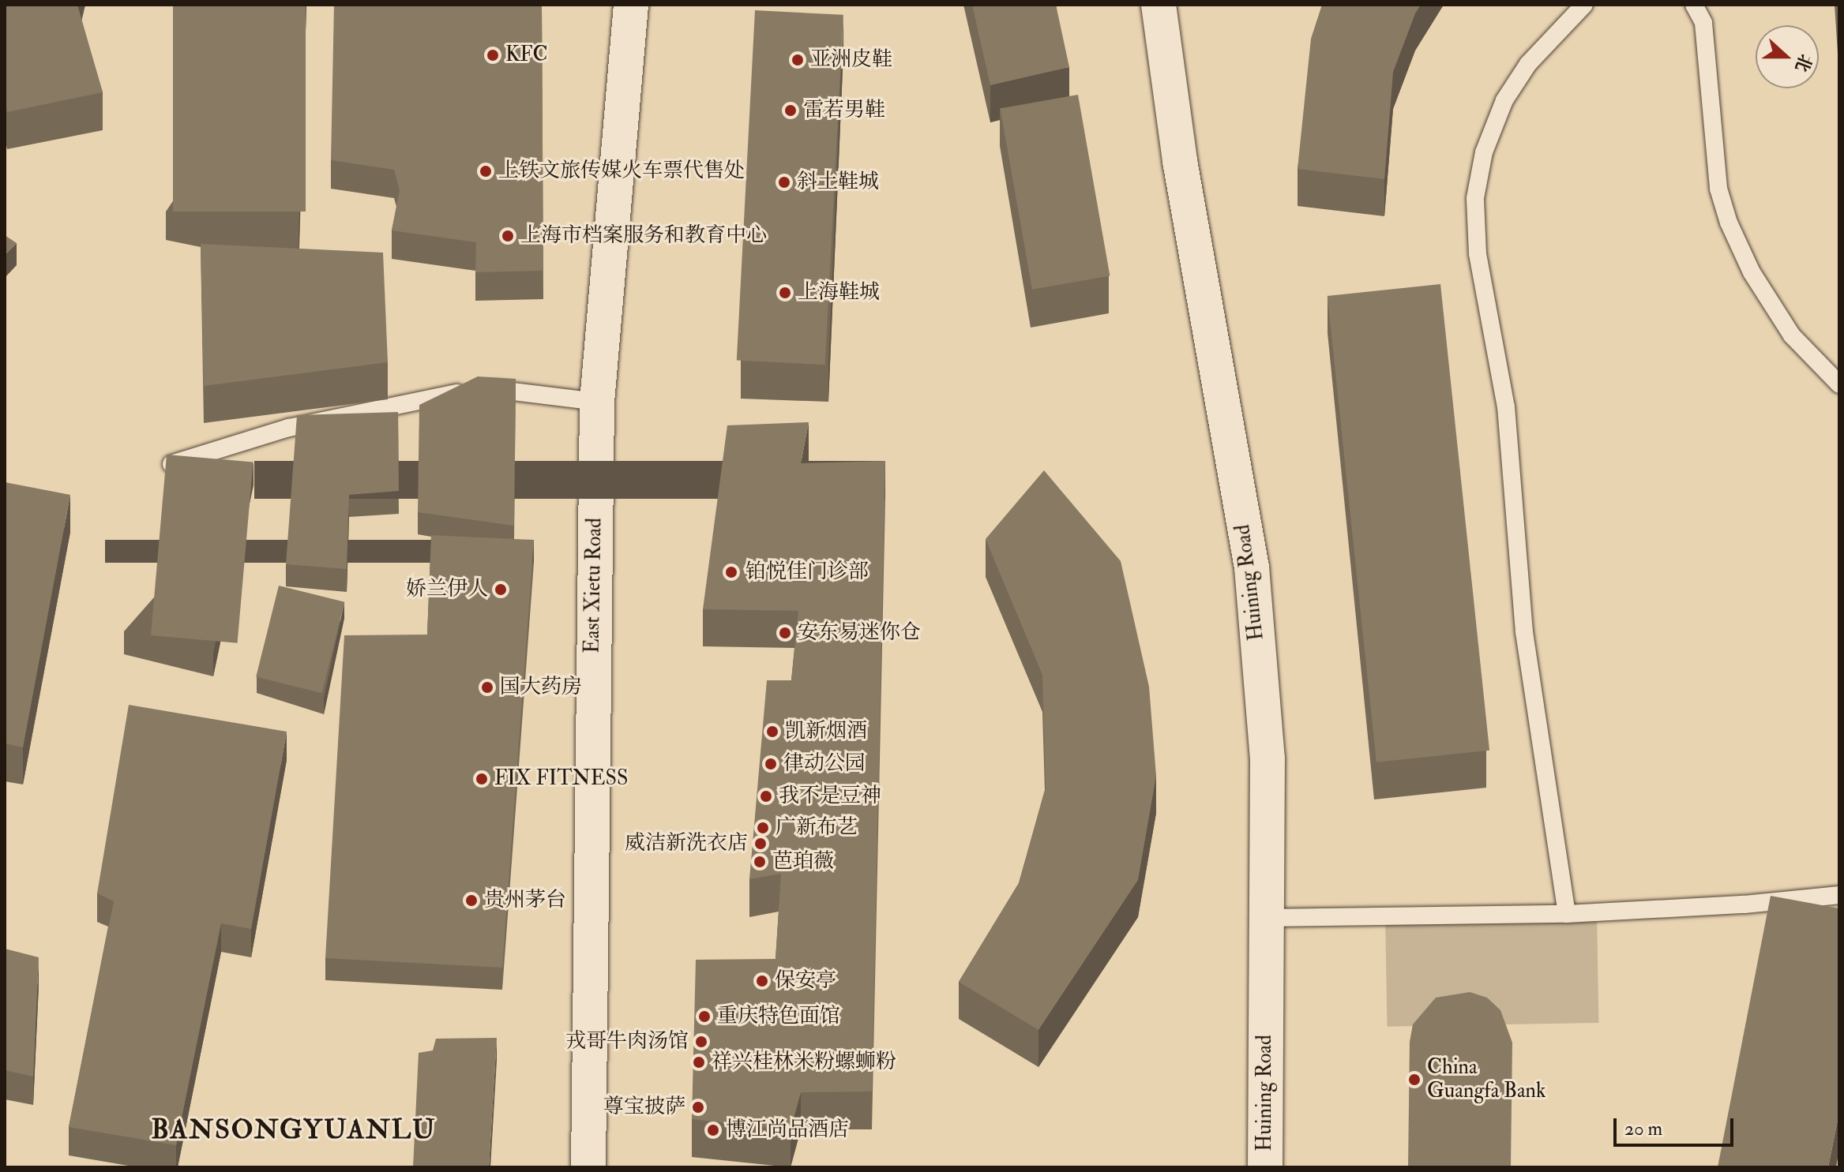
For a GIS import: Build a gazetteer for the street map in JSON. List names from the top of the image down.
{
  "streets": {
    "street": ["Huining Road", "East Xietu Road"]
  },
  "districts": ["BANSONGYUANLU"],
  "places": [
    "KFC",
    "亚洲皮鞋",
    "雷若男鞋",
    "上铁文旅传媒火车票代售处",
    "斜土鞋城",
    "上海市档案服务和教育中心",
    "上海鞋城",
    "铂悦佳门诊部",
    "娇兰伊人",
    "安东易迷你仓",
    "国大药房",
    "凯新烟酒",
    "律动公园",
    "FIX FITNESS",
    "我不是豆神",
    "广新布艺",
    "威洁新洗衣店",
    "芭珀薇",
    "贵州茅台",
    "保安亭",
    "重庆特色面馆",
    "戎哥牛肉汤馆",
    "祥兴桂林米粉螺蛳粉",
    "China Guangfa Bank",
    "尊宝披萨",
    "博江尚品酒店"
  ],
  "scale_bar": "20 m",
  "north": "right"
}
